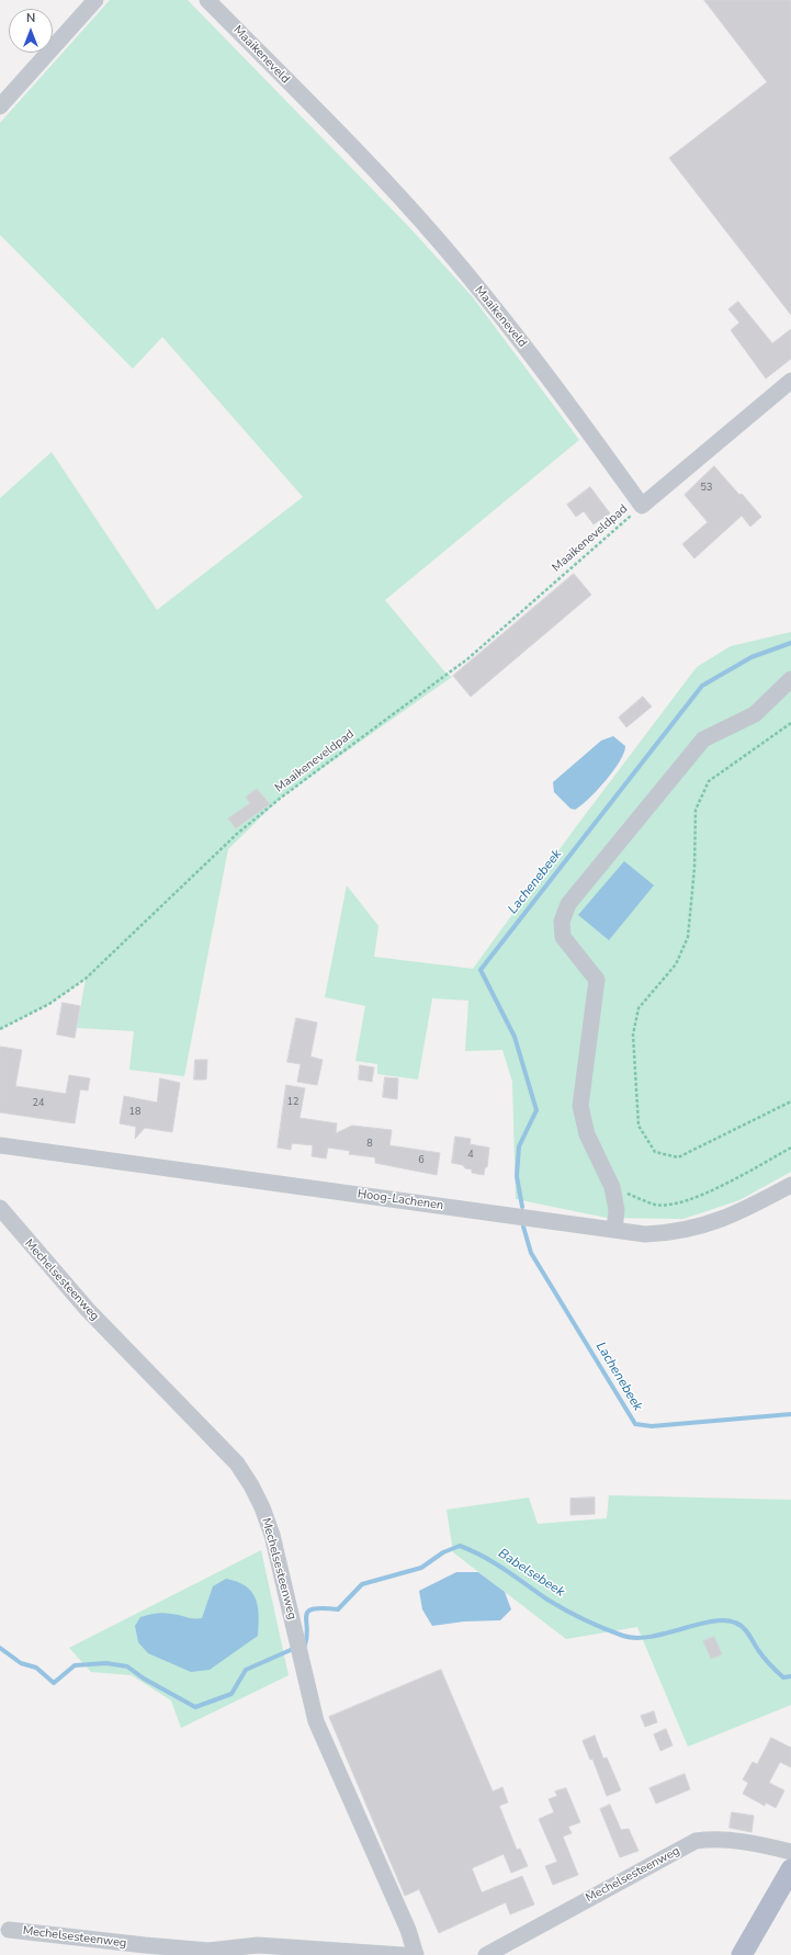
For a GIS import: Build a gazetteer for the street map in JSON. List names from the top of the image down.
{
  "streets": {
    "street": ["Maaikeneveld", "Hoog-Lachenen", "Mechelsesteenweg"],
    "path": ["Maaikeneveldpad"]
  },
  "crossings": [
    ["Maaikeneveld", "Maaikeneveldpad"]
  ],
  "water": ["Lachenebeek", "Babelsebeek"],
  "house_numbers": [
    "53",
    "12",
    "24",
    "18",
    "8",
    "4",
    "6"
  ],
  "north": "top"
}
